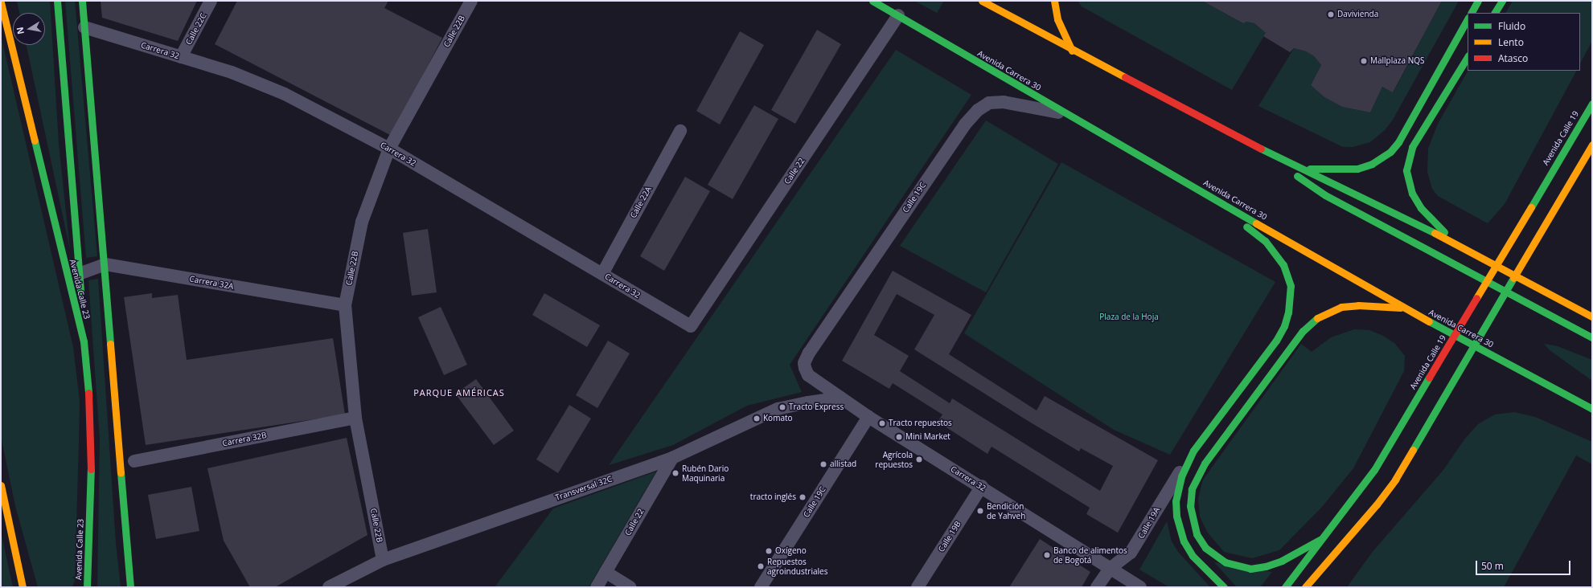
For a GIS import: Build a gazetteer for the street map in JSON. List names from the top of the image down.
{
  "streets": {
    "main road": ["Avenida Carrera 30", "Avenida Calle 19", "Avenida Calle 23"],
    "street": [
      "Calle 22C",
      "Calle 22B",
      "Carrera 32",
      "Calle 22",
      "Calle 19C",
      "Calle 22A",
      "Carrera 32A",
      "Carrera 32B",
      "Transversal 32C",
      "Calle 19A",
      "Calle 19B"
    ]
  },
  "crossings": [
    ["Calle 22C", "Carrera 32"],
    ["Calle 22B", "Carrera 32"],
    ["Calle 22B", "Carrera 32A"],
    ["Calle 22B", "Carrera 32B"],
    ["Calle 22B", "Transversal 32C"],
    ["Carrera 32", "Calle 22"],
    ["Carrera 32", "Calle 19C"],
    ["Carrera 32", "Calle 22A"],
    ["Carrera 32", "Transversal 32C"],
    ["Carrera 32", "Calle 19A"],
    ["Carrera 32", "Calle 19B"],
    ["Avenida Carrera 30", "Calle 22"],
    ["Avenida Carrera 30", "Calle 19C"],
    ["Calle 22", "Transversal 32C"]
  ],
  "districts": ["PARQUE AMÉRICAS"],
  "parks": ["Plaza de la Hoja"],
  "places": [
    "Davivienda",
    "Mallplaza NQS",
    "Tracto Express",
    "Komato",
    "Tracto repuestos",
    "Mini Market",
    "Agrícola repuestos",
    "allistad",
    "Rubén Dario Maquinaria",
    "tracto inglés",
    "Bendición de Yahveh",
    "Oxígeno",
    "Banco de alimentos de Bogotá",
    "Repuestos agroindustriales"
  ],
  "legend": ["Fluido", "Lento", "Atasco"],
  "scale_bar": "50 m",
  "north": "left"
}
